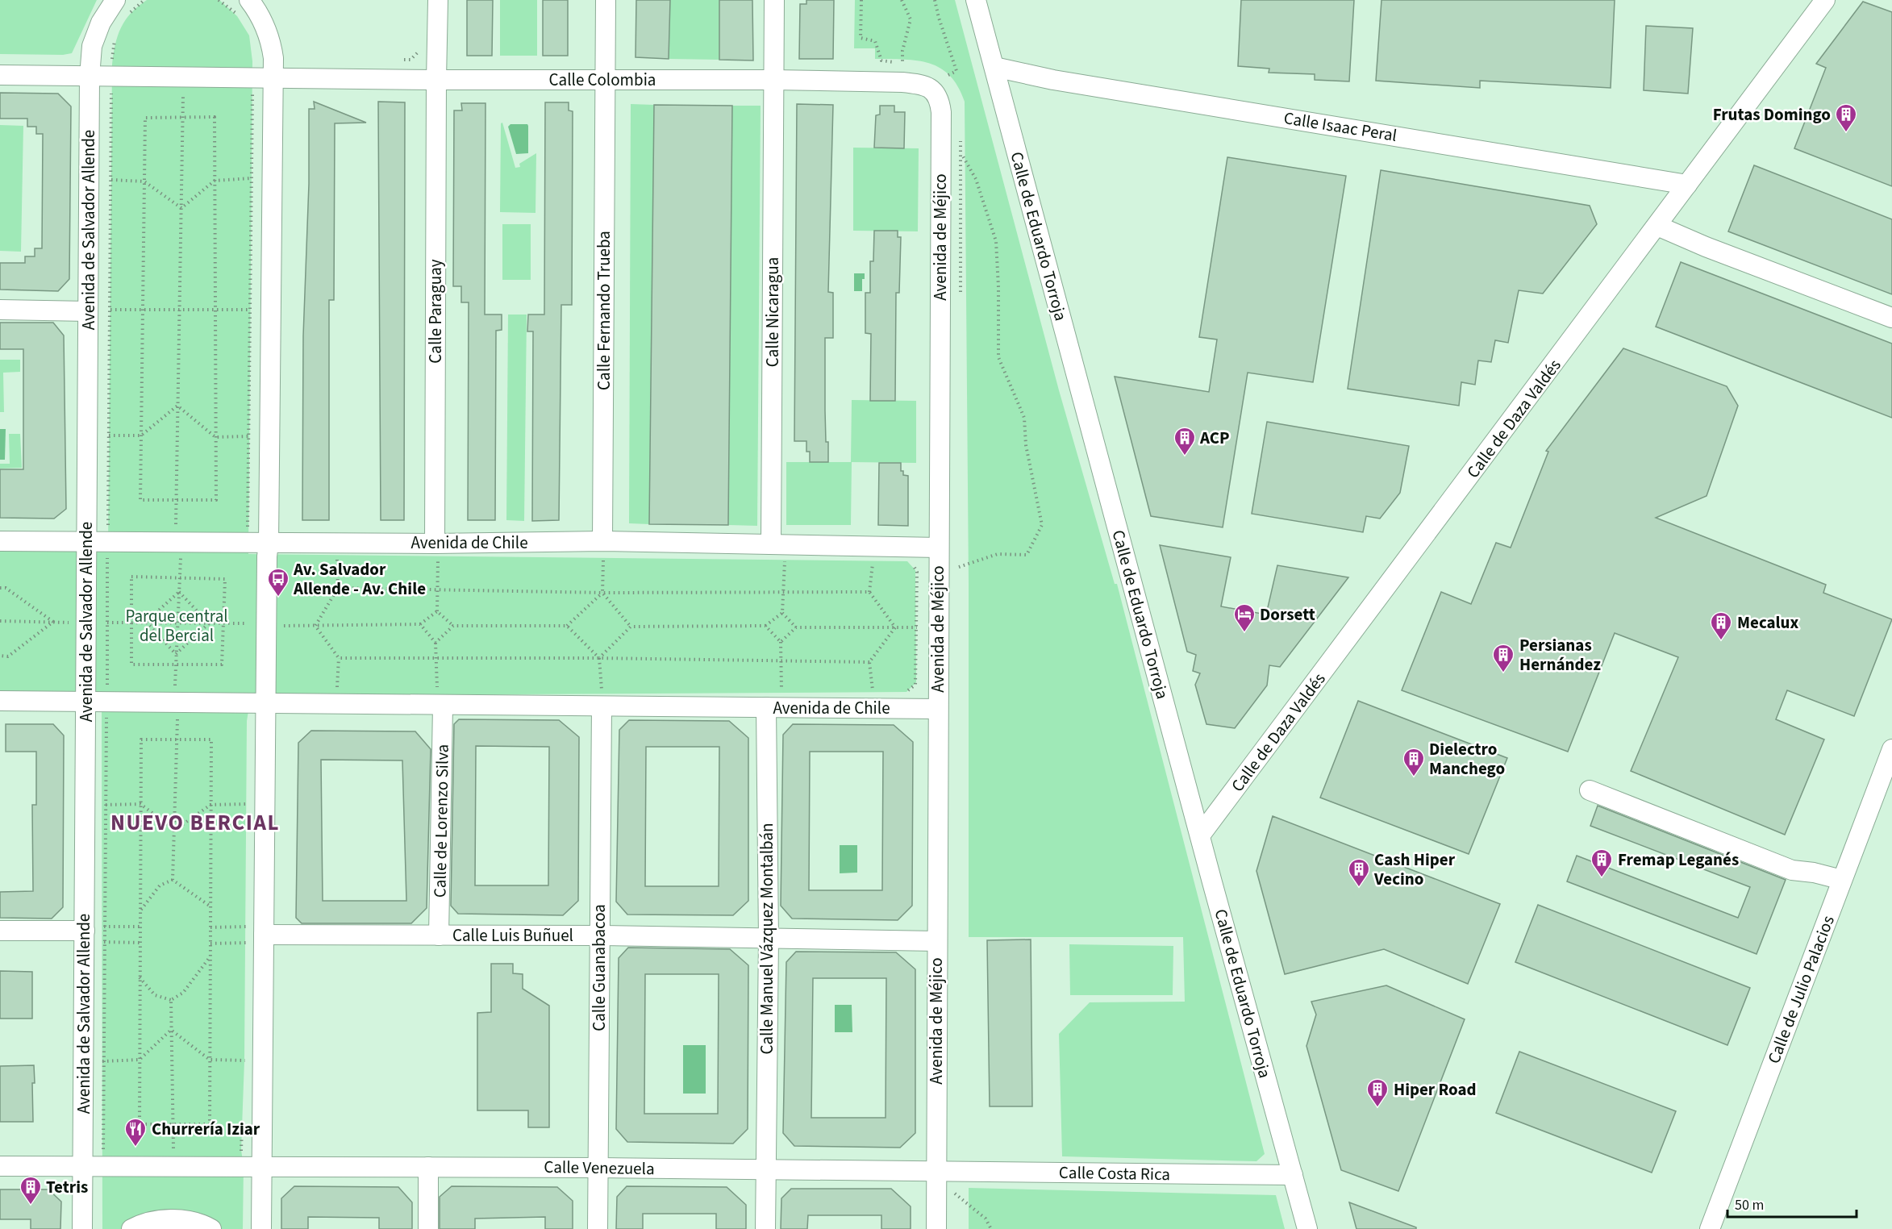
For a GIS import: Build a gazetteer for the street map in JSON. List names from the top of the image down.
{
  "streets": {
    "street": [
      "Calle Colombia",
      "Calle Isaac Peral",
      "Avenida de Salvador Allende",
      "Calle de Eduardo Torroja",
      "Avenida de Méjico",
      "Calle Fernando Trueba",
      "Calle Paraguay",
      "Calle Nicaragua",
      "Calle de Daza Valdés",
      "Avenida de Chile",
      "Calle de Lorenzo Silva",
      "Calle Luis Buñuel",
      "Calle Manuel Vázquez Montalbán",
      "Calle Guanabacoa",
      "Calle de Julio Palacios",
      "Calle Venezuela",
      "Calle Costa Rica"
    ]
  },
  "crossings": [
    ["Calle Colombia", "Avenida de Méjico"],
    ["Calle Colombia", "Calle Fernando Trueba"],
    ["Calle Colombia", "Calle Paraguay"],
    ["Calle Colombia", "Calle Nicaragua"],
    ["Calle Isaac Peral", "Calle de Eduardo Torroja"],
    ["Calle Isaac Peral", "Calle de Daza Valdés"],
    ["Avenida de Salvador Allende", "Avenida de Chile"],
    ["Calle de Eduardo Torroja", "Calle de Daza Valdés"],
    ["Calle de Eduardo Torroja", "Calle Costa Rica"],
    ["Avenida de Méjico", "Avenida de Chile"],
    ["Avenida de Méjico", "Calle Luis Buñuel"],
    ["Avenida de Méjico", "Calle Venezuela"],
    ["Avenida de Méjico", "Calle Costa Rica"],
    ["Calle Fernando Trueba", "Avenida de Chile"],
    ["Calle Paraguay", "Avenida de Chile"],
    ["Calle Nicaragua", "Avenida de Chile"],
    ["Avenida de Chile", "Calle de Lorenzo Silva"],
    ["Avenida de Chile", "Calle Manuel Vázquez Montalbán"],
    ["Avenida de Chile", "Calle Guanabacoa"],
    ["Calle de Lorenzo Silva", "Calle Luis Buñuel"],
    ["Calle Luis Buñuel", "Calle Manuel Vázquez Montalbán"],
    ["Calle Luis Buñuel", "Calle Guanabacoa"],
    ["Calle Manuel Vázquez Montalbán", "Calle Venezuela"],
    ["Calle Guanabacoa", "Calle Venezuela"],
    ["Calle Venezuela", "Calle Costa Rica"]
  ],
  "districts": ["NUEVO BERCIAL"],
  "parks": ["Parque central del Bercial"],
  "places": {
    "building": [
      "Frutas Domingo",
      "ACP",
      "Mecalux",
      "Persianas Hernández",
      "Dielectro Manchego",
      "Fremap Leganés",
      "Cash Hiper Vecino",
      "Hiper Road",
      "Tetris"
    ],
    "bus stop": ["Av. Salvador Allende - Av. Chile"],
    "hotel": ["Dorsett"],
    "restaurant": ["Churrería Iziar"]
  },
  "scale_bar": "50 m"
}
